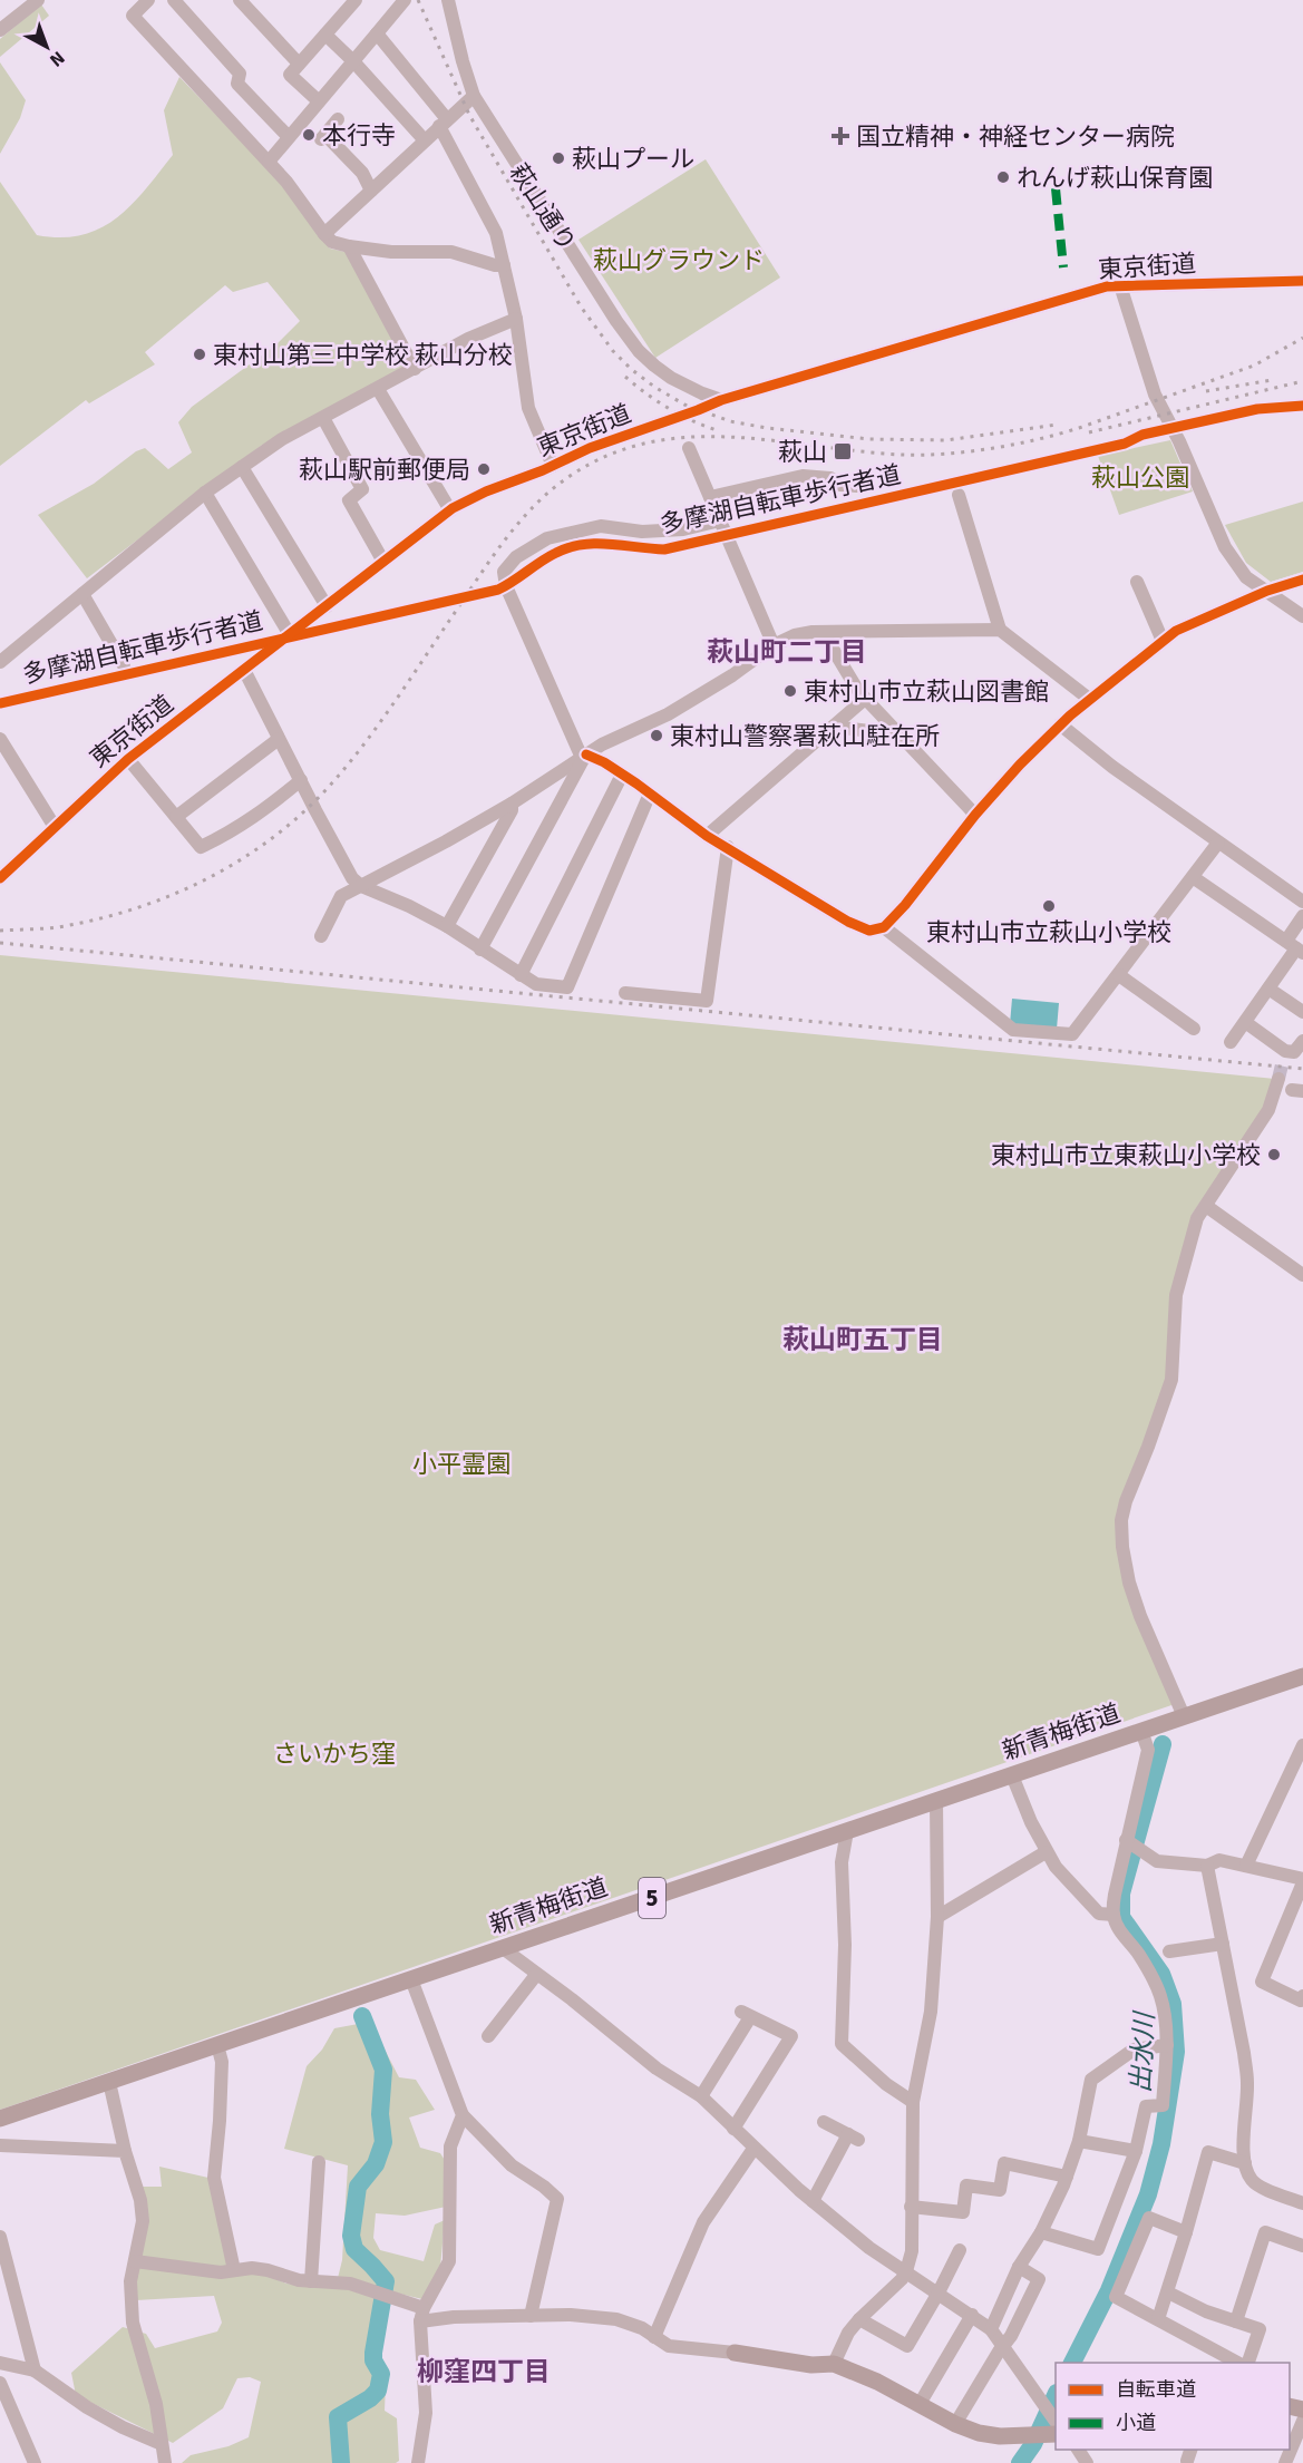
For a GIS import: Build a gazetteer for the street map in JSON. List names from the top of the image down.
{
  "streets": {
    "main road": ["新青梅街道", "5"],
    "street": ["萩山通り", "東京街道"],
    "cycle path": ["多摩湖自転車歩行者道"]
  },
  "crossings": [
    ["萩山通り", "東京街道"]
  ],
  "districts": ["萩山町二丁目", "萩山町五丁目", "柳窪四丁目"],
  "water": ["出水川"],
  "parks": [
    "萩山グラウンド",
    "萩山公園",
    "小平霊園",
    "さいかち窪"
  ],
  "places": {
    "other": [
      "本行寺",
      "萩山プール",
      "れんげ萩山保育園",
      "東村山第三中学校 萩山分校",
      "萩山駅前郵便局",
      "東村山市立萩山図書館",
      "東村山警察署萩山駐在所",
      "東村山市立萩山小学校",
      "東村山市立東萩山小学校"
    ],
    "health": ["国立精神・神経センター病院"],
    "transit": ["萩山"]
  },
  "legend": ["自転車道", "小道"],
  "north": "bottom right"
}
